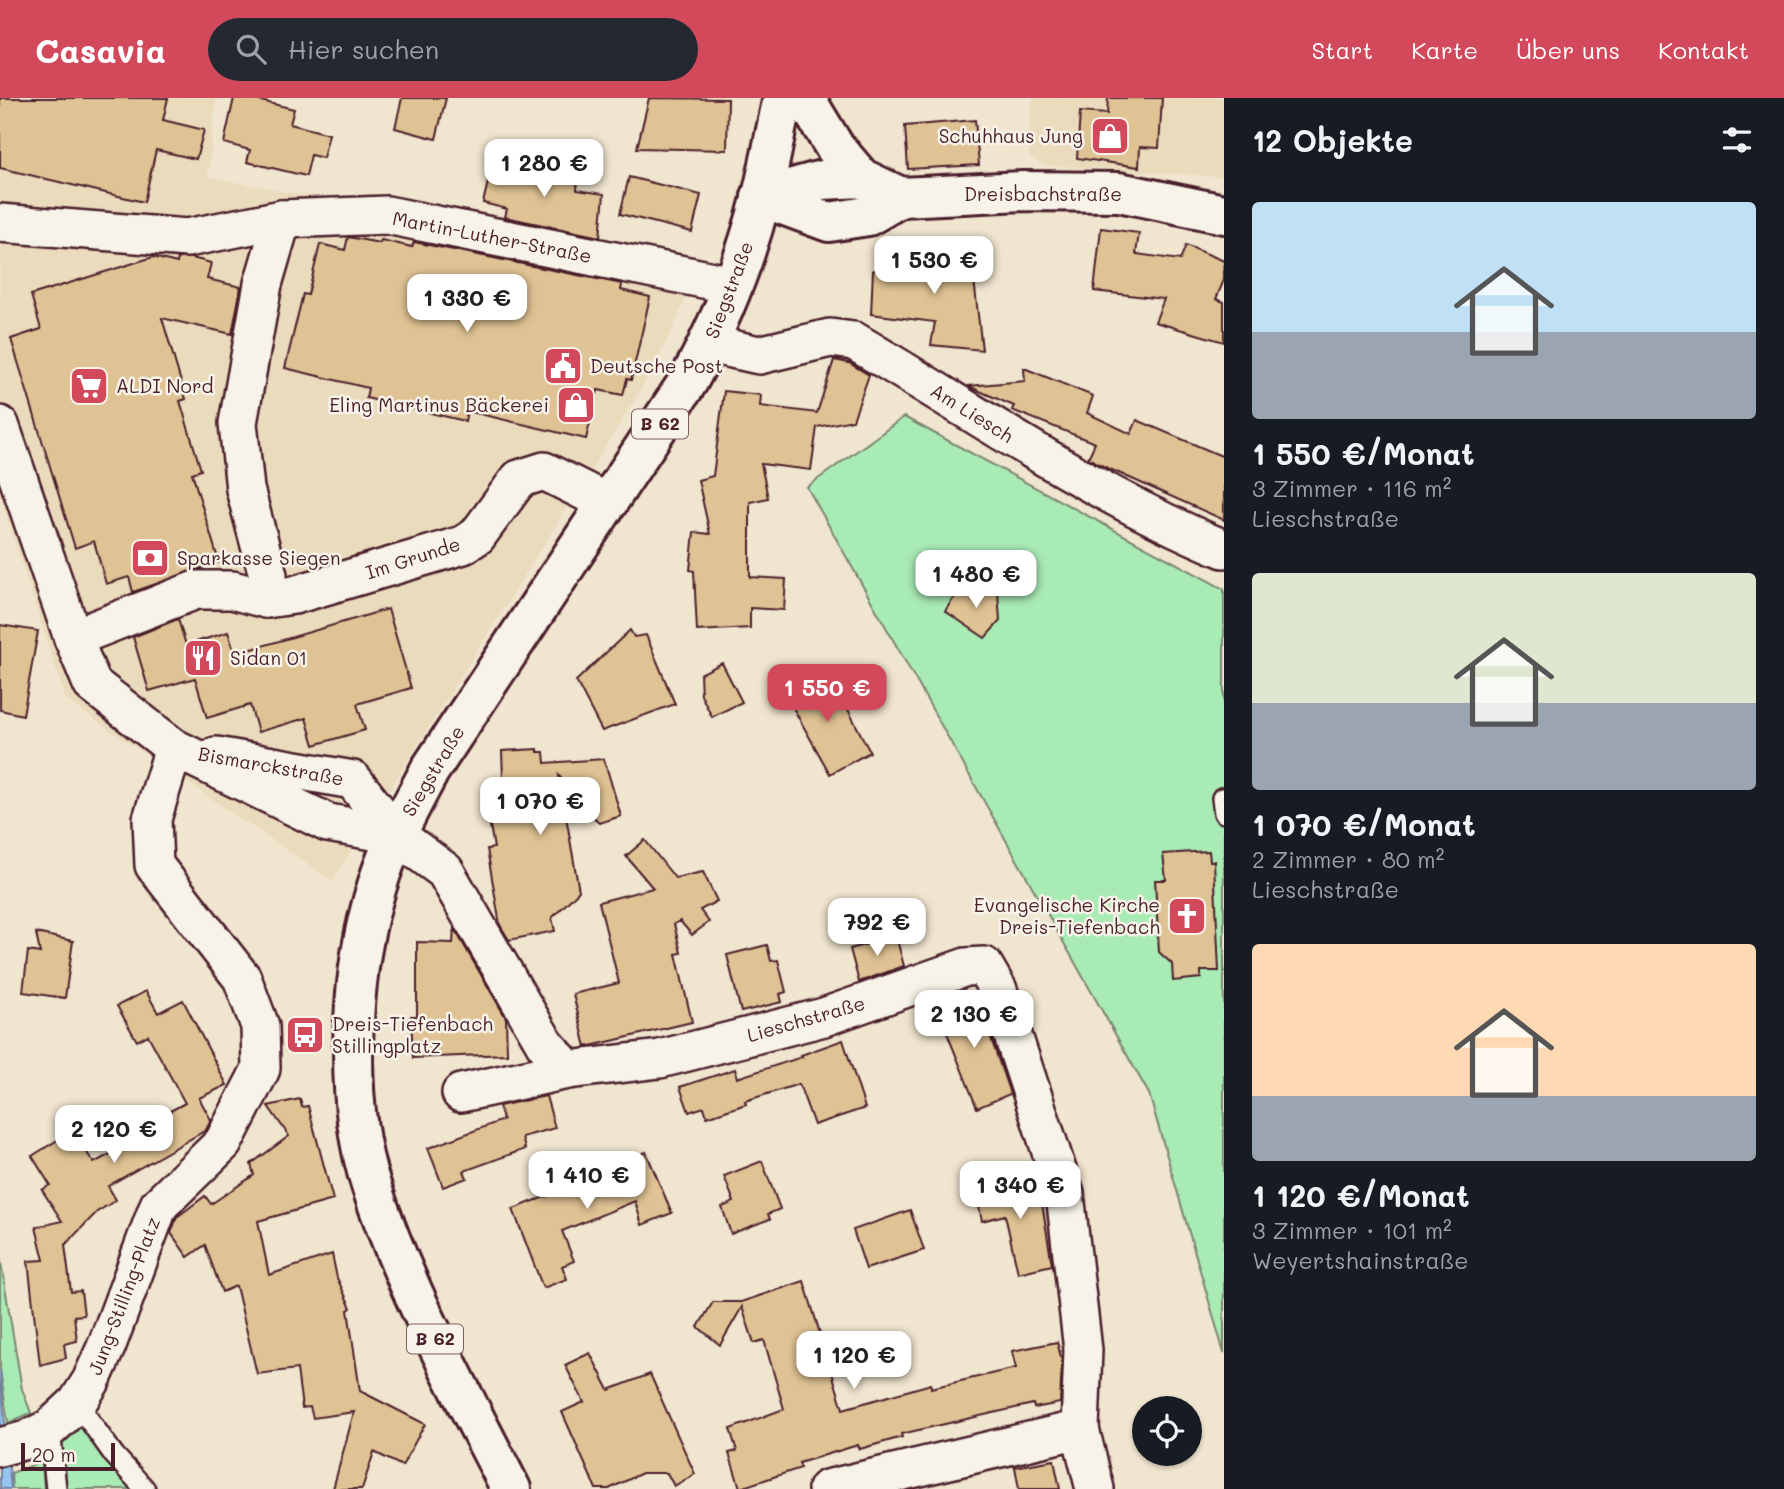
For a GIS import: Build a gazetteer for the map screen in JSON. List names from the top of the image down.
{
  "streets": {
    "main road": ["Dreisbachstraße", "Siegstraße", "B 62"],
    "street": [
      "Martin-Luther-Straße",
      "Am Liesch",
      "Im Grunde",
      "Bismarckstraße",
      "Lieschstraße",
      "Jung-Stilling-Platz"
    ]
  },
  "crossings": [
    ["Dreisbachstraße", "Siegstraße"],
    ["Martin-Luther-Straße", "Siegstraße"],
    ["Siegstraße", "Am Liesch"],
    ["Siegstraße", "Im Grunde"],
    ["Siegstraße", "Bismarckstraße"],
    ["Im Grunde", "Bismarckstraße"],
    ["Bismarckstraße", "Jung-Stilling-Platz"]
  ],
  "places": {
    "shop": ["Schuhhaus Jung", "Eling Martinus Bäckerei"],
    "public building": ["Deutsche Post"],
    "supermarket": ["ALDI Nord"],
    "bank": ["Sparkasse Siegen"],
    "restaurant": ["Sidan 01"],
    "church": ["Evangelische Kirche Dreis-Tiefenbach"],
    "bus stop": ["Dreis-Tiefenbach Stillingplatz"]
  },
  "scale_bar": "20 m",
  "page": {
    "header": "Casavia",
    "search": "Hier suchen",
    "nav": [
      "Start",
      "Karte",
      "Über uns",
      "Kontakt"
    ],
    "heading": "12 Objekte",
    "price": [
      "1 280 €",
      "1 530 €",
      "1 330 €",
      "1 480 €",
      "1 550 €",
      "1 070 €",
      "792 €",
      "2 130 €",
      "2 120 €",
      "1 410 €",
      "1 340 €",
      "1 120 €"
    ],
    "list": [
      {
        "name": "1 550 €/Monat",
        "note": "3 Zimmer · 116 m² · Lieschstraße"
      },
      {
        "name": "1 070 €/Monat",
        "note": "2 Zimmer · 80 m² · Lieschstraße"
      },
      {
        "name": "1 120 €/Monat",
        "note": "3 Zimmer · 101 m² · Weyertshainstraße"
      }
    ],
    "scale": "20 m"
  }
}
